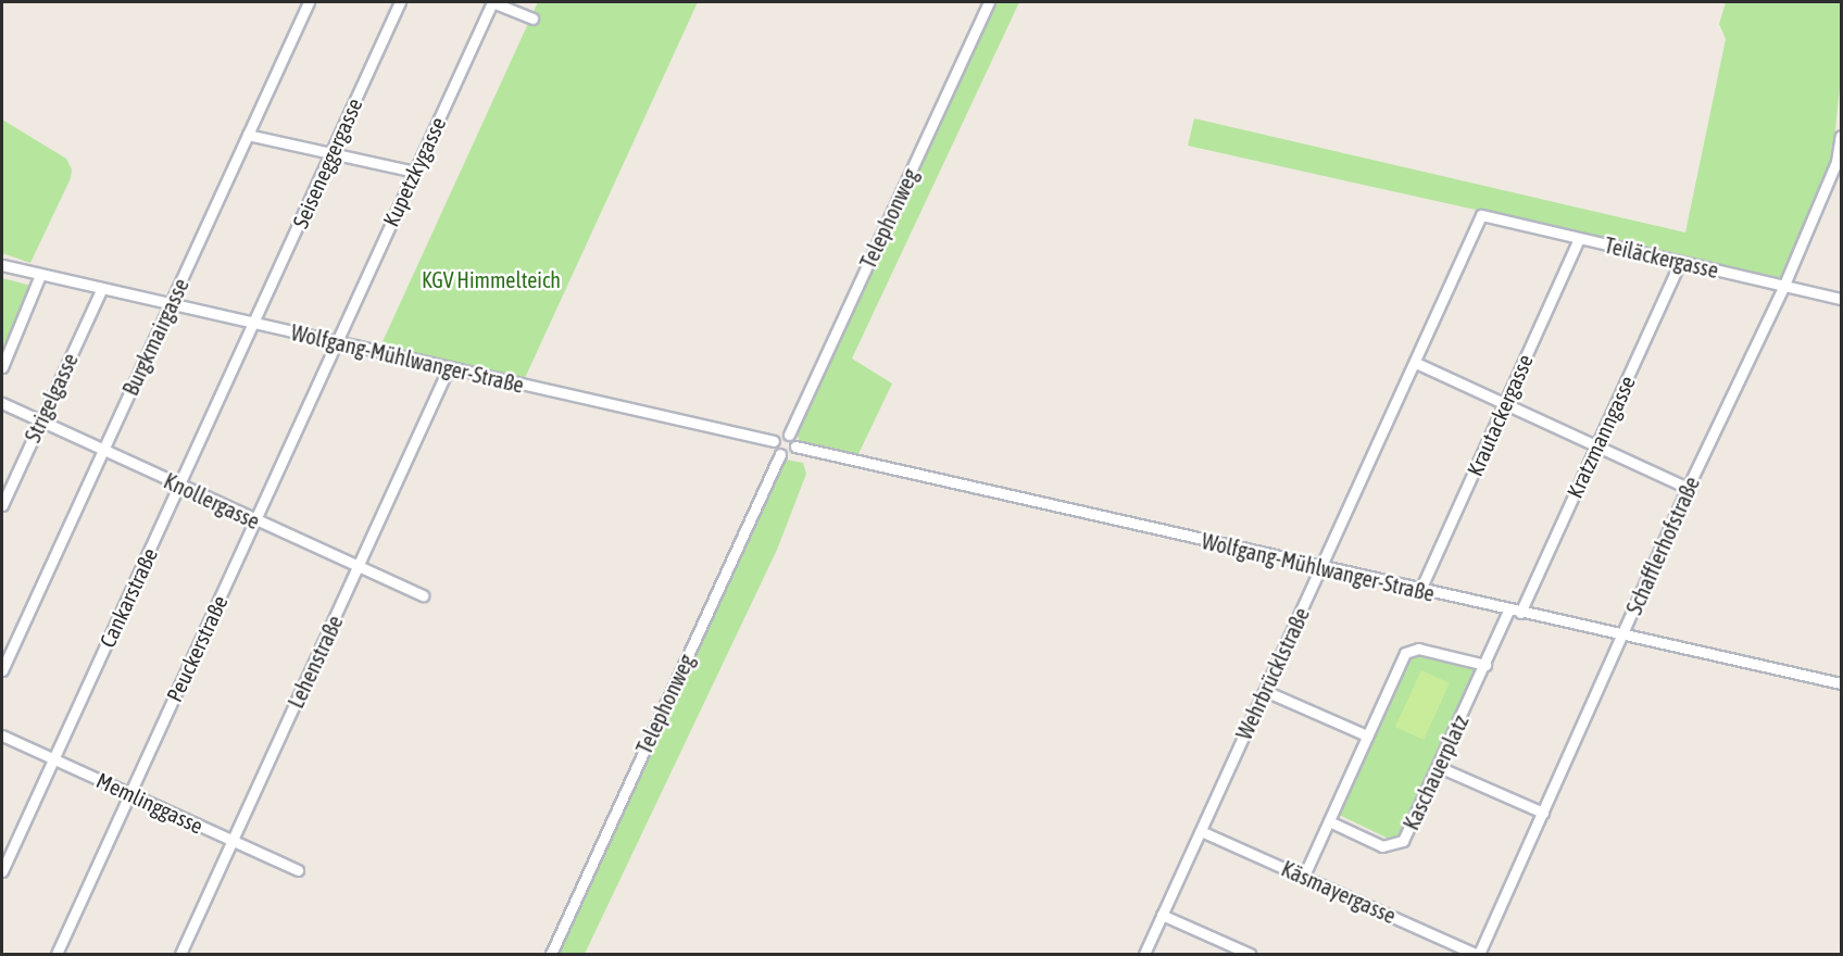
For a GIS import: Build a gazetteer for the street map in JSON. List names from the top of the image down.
{
  "streets": {
    "street": [
      "Seiseneggergasse",
      "Kupetzkygasse",
      "Telephonweg",
      "Teiläckergasse",
      "Burgkmairgasse",
      "Wolfgang-Mühlwanger-Straße",
      "Strigelgasse",
      "Krautackergasse",
      "Kratzmanngasse",
      "Knollergasse",
      "Schafflerhofstraße",
      "Cankarstraße",
      "Peuckerstraße",
      "Lehenstraße",
      "Wehrbrücklstraße",
      "Kaschauerplatz",
      "Memlinggasse",
      "Käsmayergasse"
    ]
  },
  "crossings": [
    ["Seiseneggergasse", "Wolfgang-Mühlwanger-Straße"],
    ["Seiseneggergasse", "Cankarstraße"],
    ["Kupetzkygasse", "Wolfgang-Mühlwanger-Straße"],
    ["Kupetzkygasse", "Peuckerstraße"],
    ["Telephonweg", "Wolfgang-Mühlwanger-Straße"],
    ["Teiläckergasse", "Krautackergasse"],
    ["Teiläckergasse", "Kratzmanngasse"],
    ["Teiläckergasse", "Schafflerhofstraße"],
    ["Teiläckergasse", "Wehrbrücklstraße"],
    ["Burgkmairgasse", "Wolfgang-Mühlwanger-Straße"],
    ["Burgkmairgasse", "Knollergasse"],
    ["Wolfgang-Mühlwanger-Straße", "Strigelgasse"],
    ["Wolfgang-Mühlwanger-Straße", "Krautackergasse"],
    ["Wolfgang-Mühlwanger-Straße", "Kratzmanngasse"],
    ["Wolfgang-Mühlwanger-Straße", "Schafflerhofstraße"],
    ["Wolfgang-Mühlwanger-Straße", "Cankarstraße"],
    ["Wolfgang-Mühlwanger-Straße", "Peuckerstraße"],
    ["Wolfgang-Mühlwanger-Straße", "Lehenstraße"],
    ["Wolfgang-Mühlwanger-Straße", "Wehrbrücklstraße"],
    ["Wolfgang-Mühlwanger-Straße", "Kaschauerplatz"],
    ["Strigelgasse", "Knollergasse"],
    ["Knollergasse", "Cankarstraße"],
    ["Knollergasse", "Peuckerstraße"],
    ["Knollergasse", "Lehenstraße"],
    ["Schafflerhofstraße", "Käsmayergasse"],
    ["Cankarstraße", "Memlinggasse"],
    ["Peuckerstraße", "Memlinggasse"],
    ["Lehenstraße", "Memlinggasse"],
    ["Wehrbrücklstraße", "Käsmayergasse"]
  ],
  "parks": ["KGV Himmelteich"]
}
